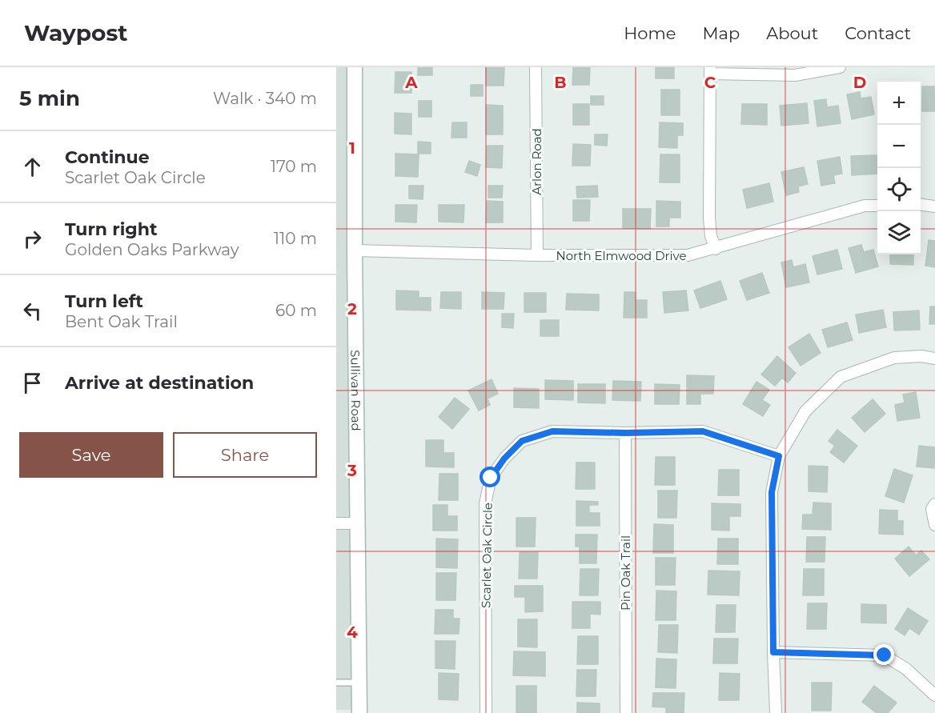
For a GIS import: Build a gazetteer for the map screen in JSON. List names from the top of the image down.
{
  "streets": {
    "street": [
      "Arlon Road",
      "North Elmwood Drive",
      "Sullivan Road",
      "Scarlet Oak Circle",
      "Pin Oak Trail"
    ]
  },
  "crossings": [
    ["Arlon Road", "North Elmwood Drive"],
    ["North Elmwood Drive", "Sullivan Road"],
    ["Scarlet Oak Circle", "Pin Oak Trail"]
  ],
  "page": {
    "header": "Waypost",
    "nav": [
      "Home",
      "Map",
      "About",
      "Contact"
    ],
    "heading": ["5 min", "Walk · 340 m"],
    "map_buttons": ["+", "−"],
    "list": [
      ["Continue", "Scarlet Oak Circle", "170 m"],
      ["Turn right", "Golden Oaks Parkway", "110 m"],
      ["Turn left", "Bent Oak Trail", "60 m"],
      "Arrive at destination"
    ],
    "buttons": ["Save", "Share"]
  },
  "grid": {
    "columns": [
      "A",
      "B",
      "C",
      "D"
    ],
    "rows": [
      "1",
      "2",
      "3",
      "4"
    ]
  }
}
